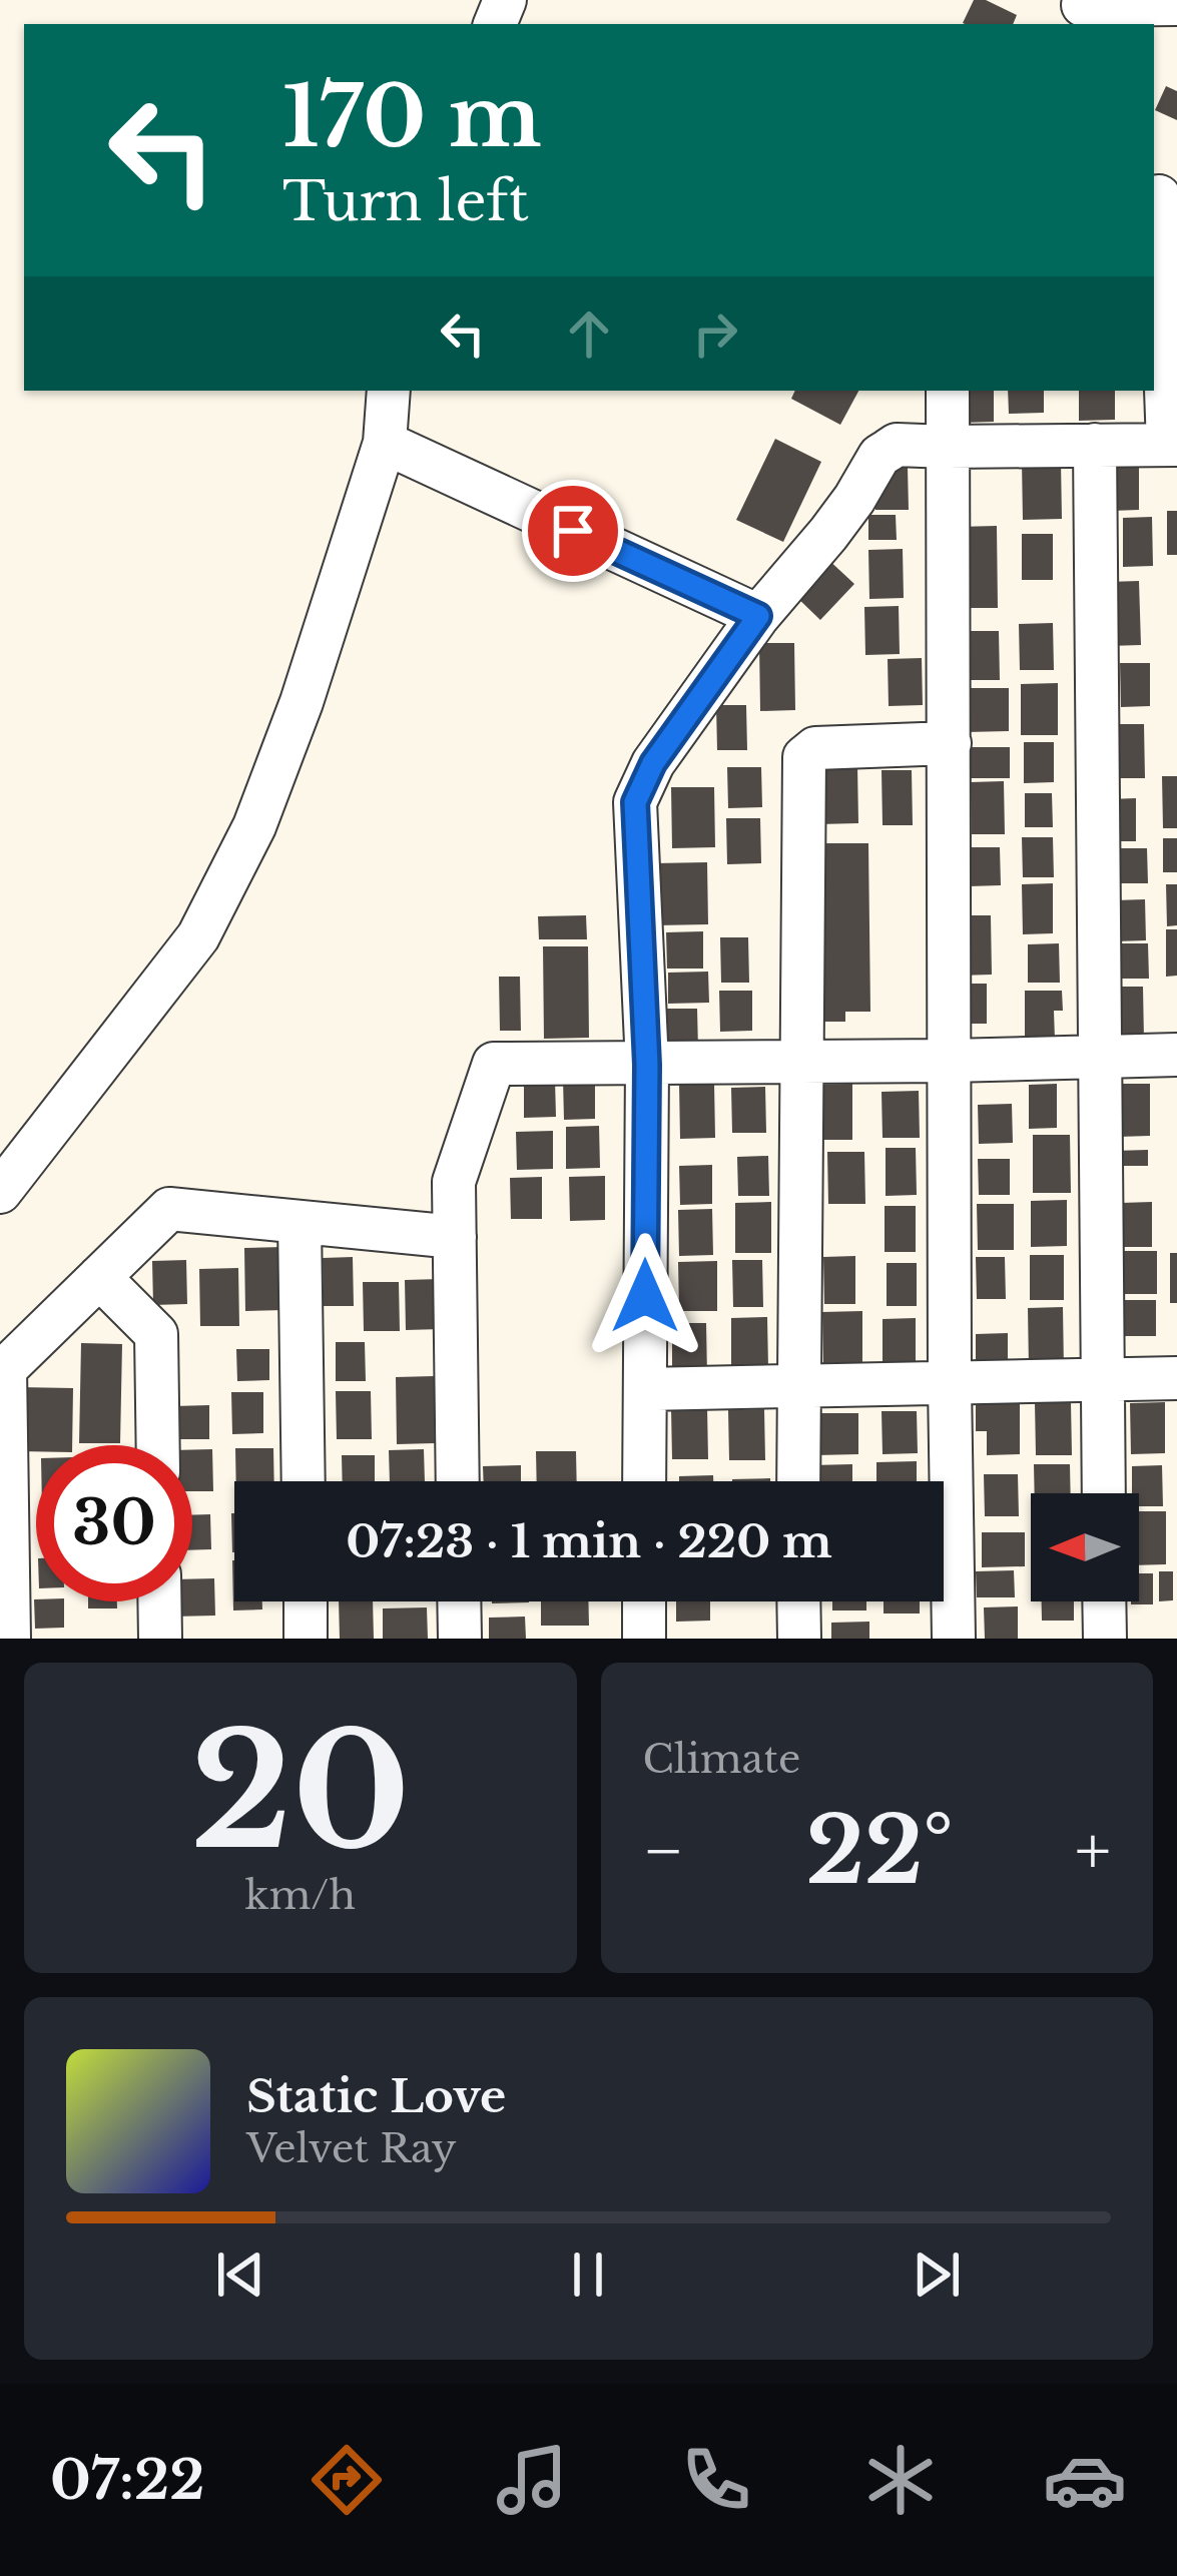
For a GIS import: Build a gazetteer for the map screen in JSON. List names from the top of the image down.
{
  "north": "left",
  "page": {
    "turn": ["170 m", "Turn left"],
    "limit": "30",
    "trip": "07:23 · 1 min · 220 m",
    "tile": [
      ["20", "km/h"],
      "Climate"
    ],
    "heat": ["−", "22°", "+"],
    "song": ["Static Love", "Velvet Ray"],
    "tabs": "07:22"
  }
}
